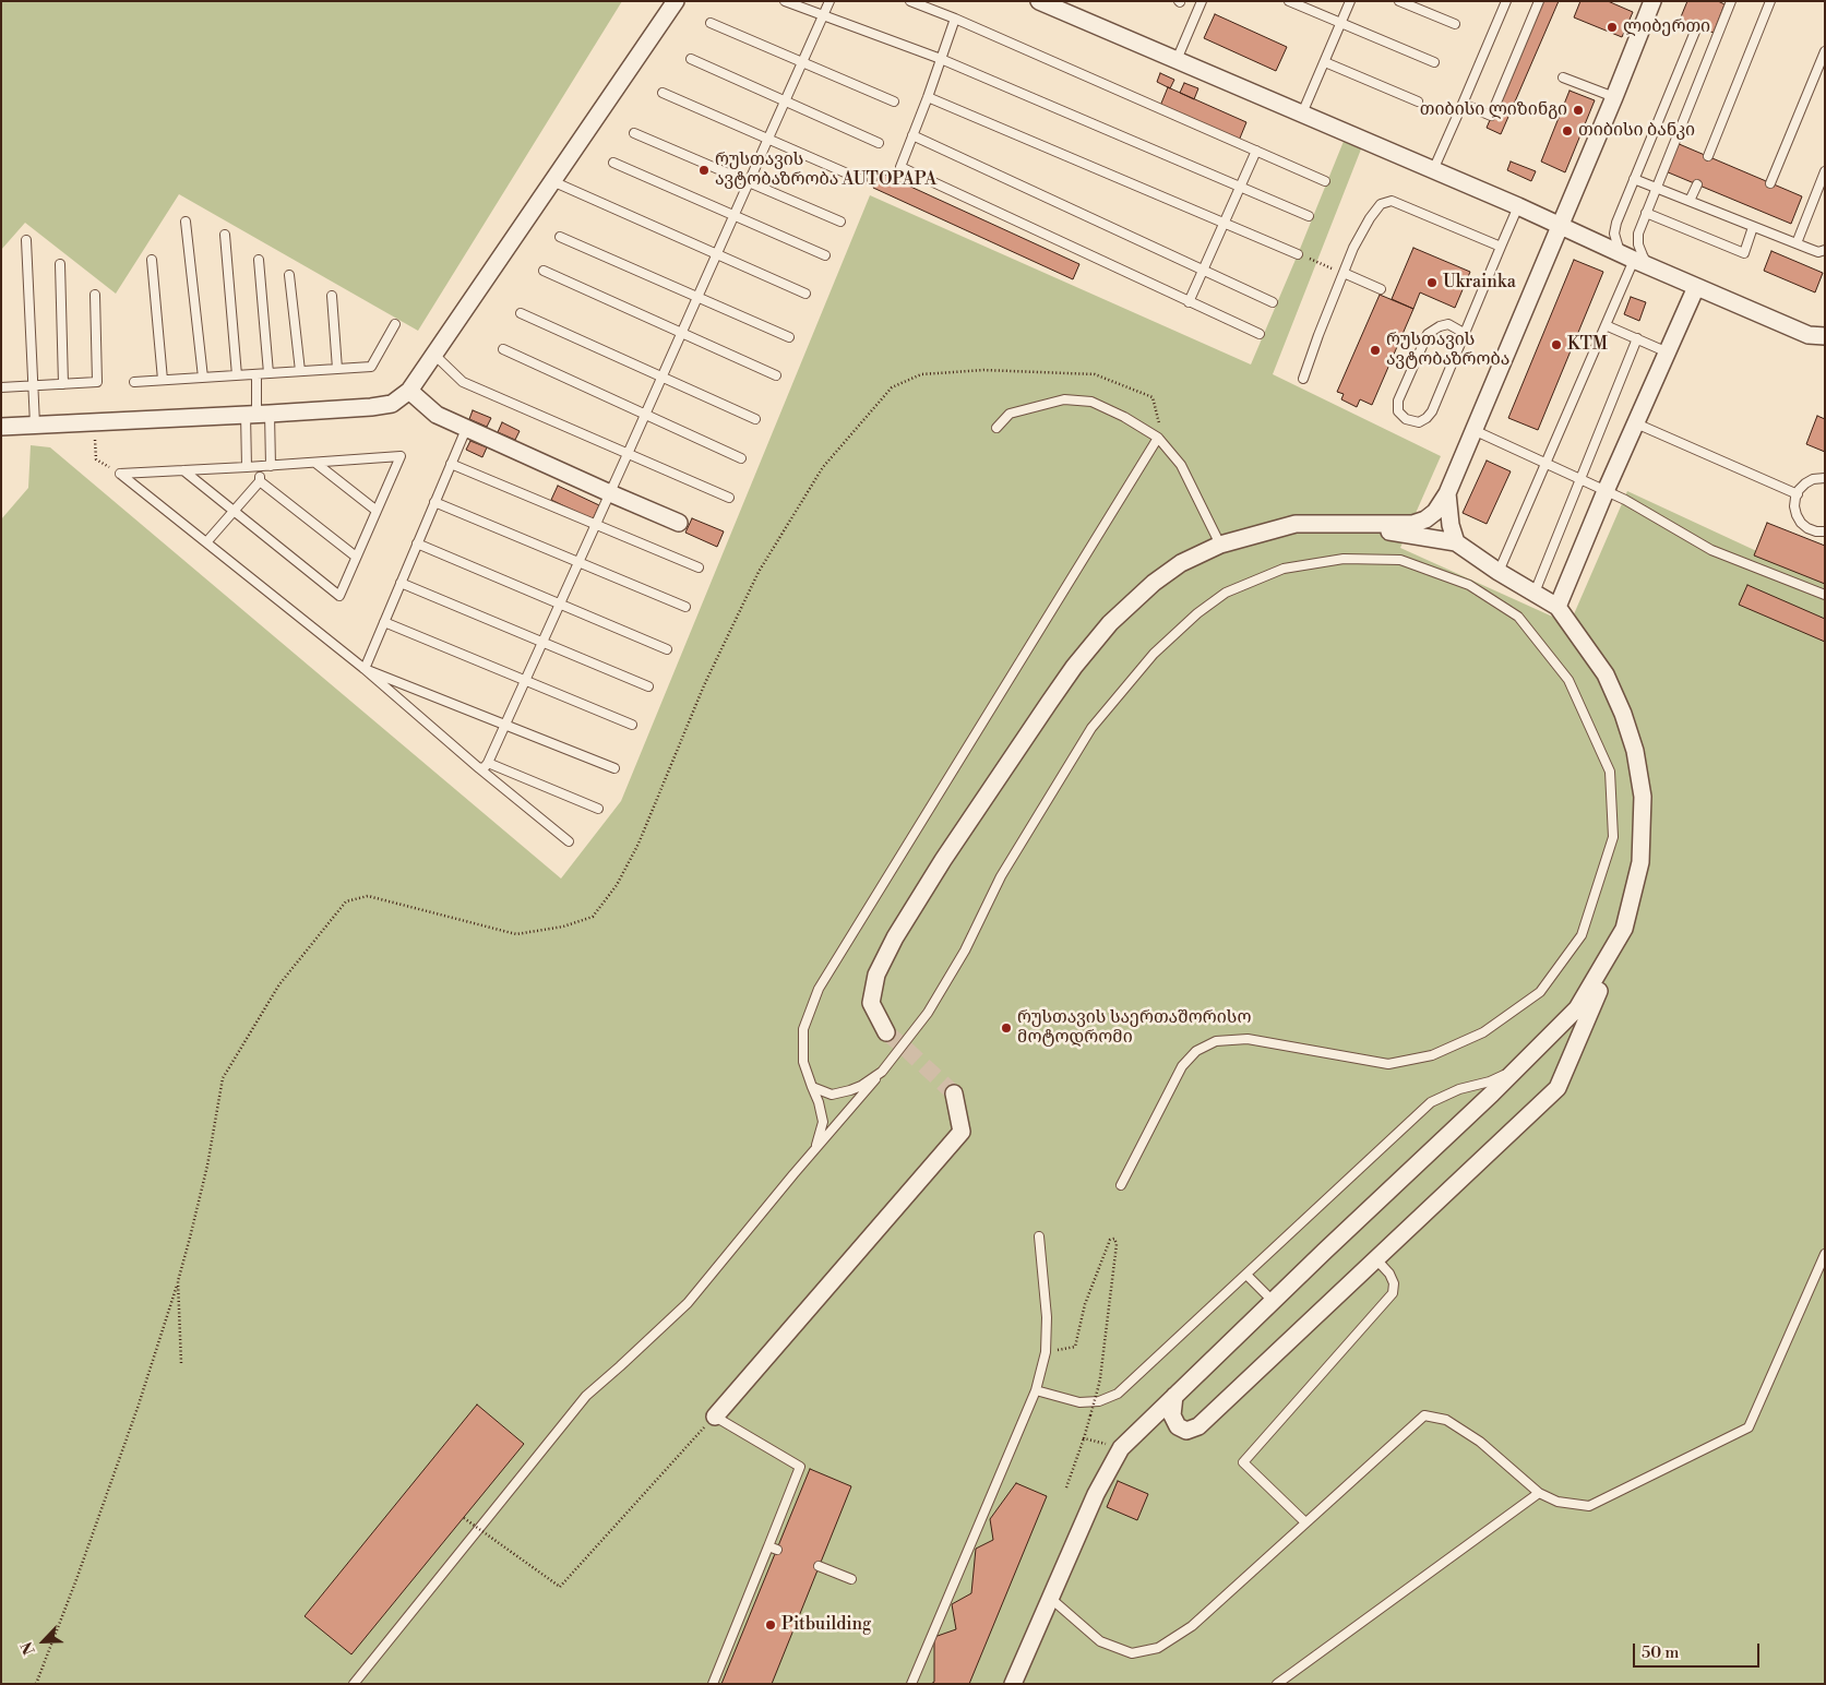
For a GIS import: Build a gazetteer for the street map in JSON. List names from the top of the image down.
{
  "places": [
    "ლიბერთი",
    "თიბისი ლიზინგი",
    "თიბისი ბანკი",
    "რუსთავის ავტობაზრობა AUTOPAPA",
    "Ukrainka",
    "KTM",
    "რუსთავის ავტობაზრობა",
    "რუსთავის საერთაშორისო მოტოდრომი",
    "Pitbuilding"
  ],
  "scale_bar": "50 m",
  "north": "bottom left"
}
